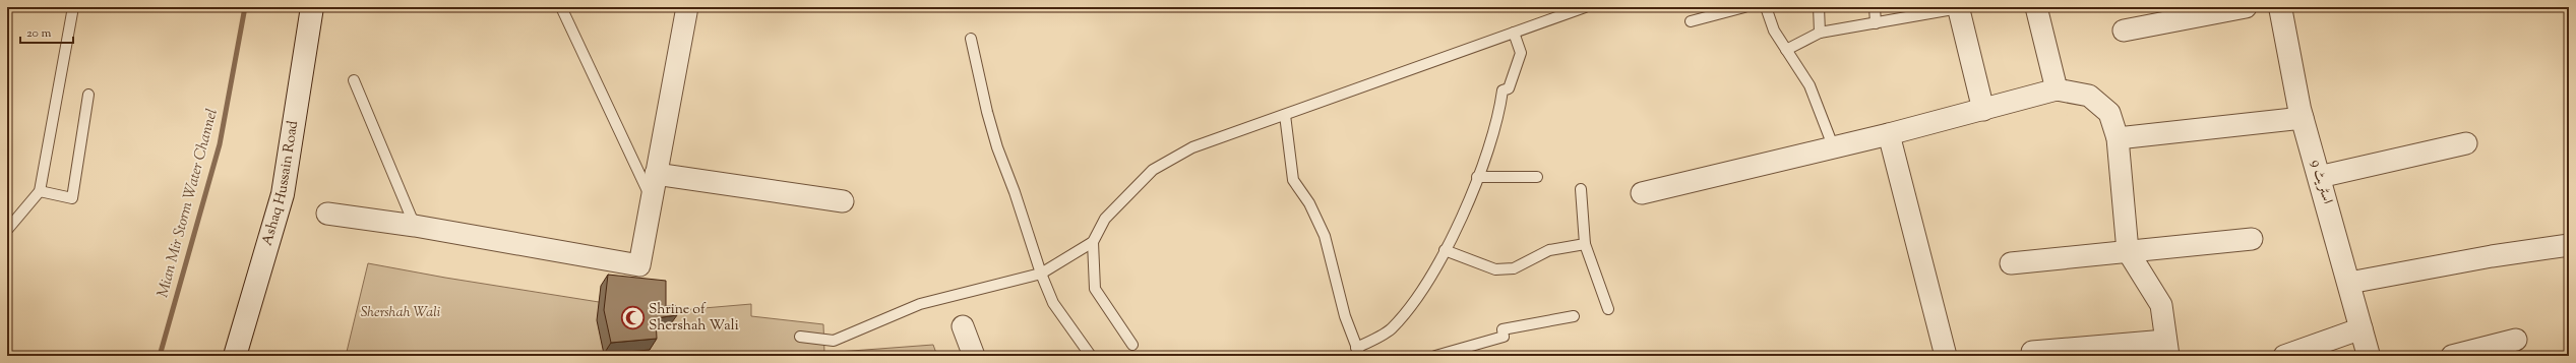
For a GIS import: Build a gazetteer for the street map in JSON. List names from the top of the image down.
{
  "streets": {
    "street": ["اسٹریٹ 9", "Ashaq Hussain Road"]
  },
  "water": ["Mian Mir Storm Water Channel"],
  "parks": ["Shershah Wali"],
  "places": {
    "mosque": ["Shrine of Shershah Wali"]
  },
  "scale_bar": "20 m"
}
